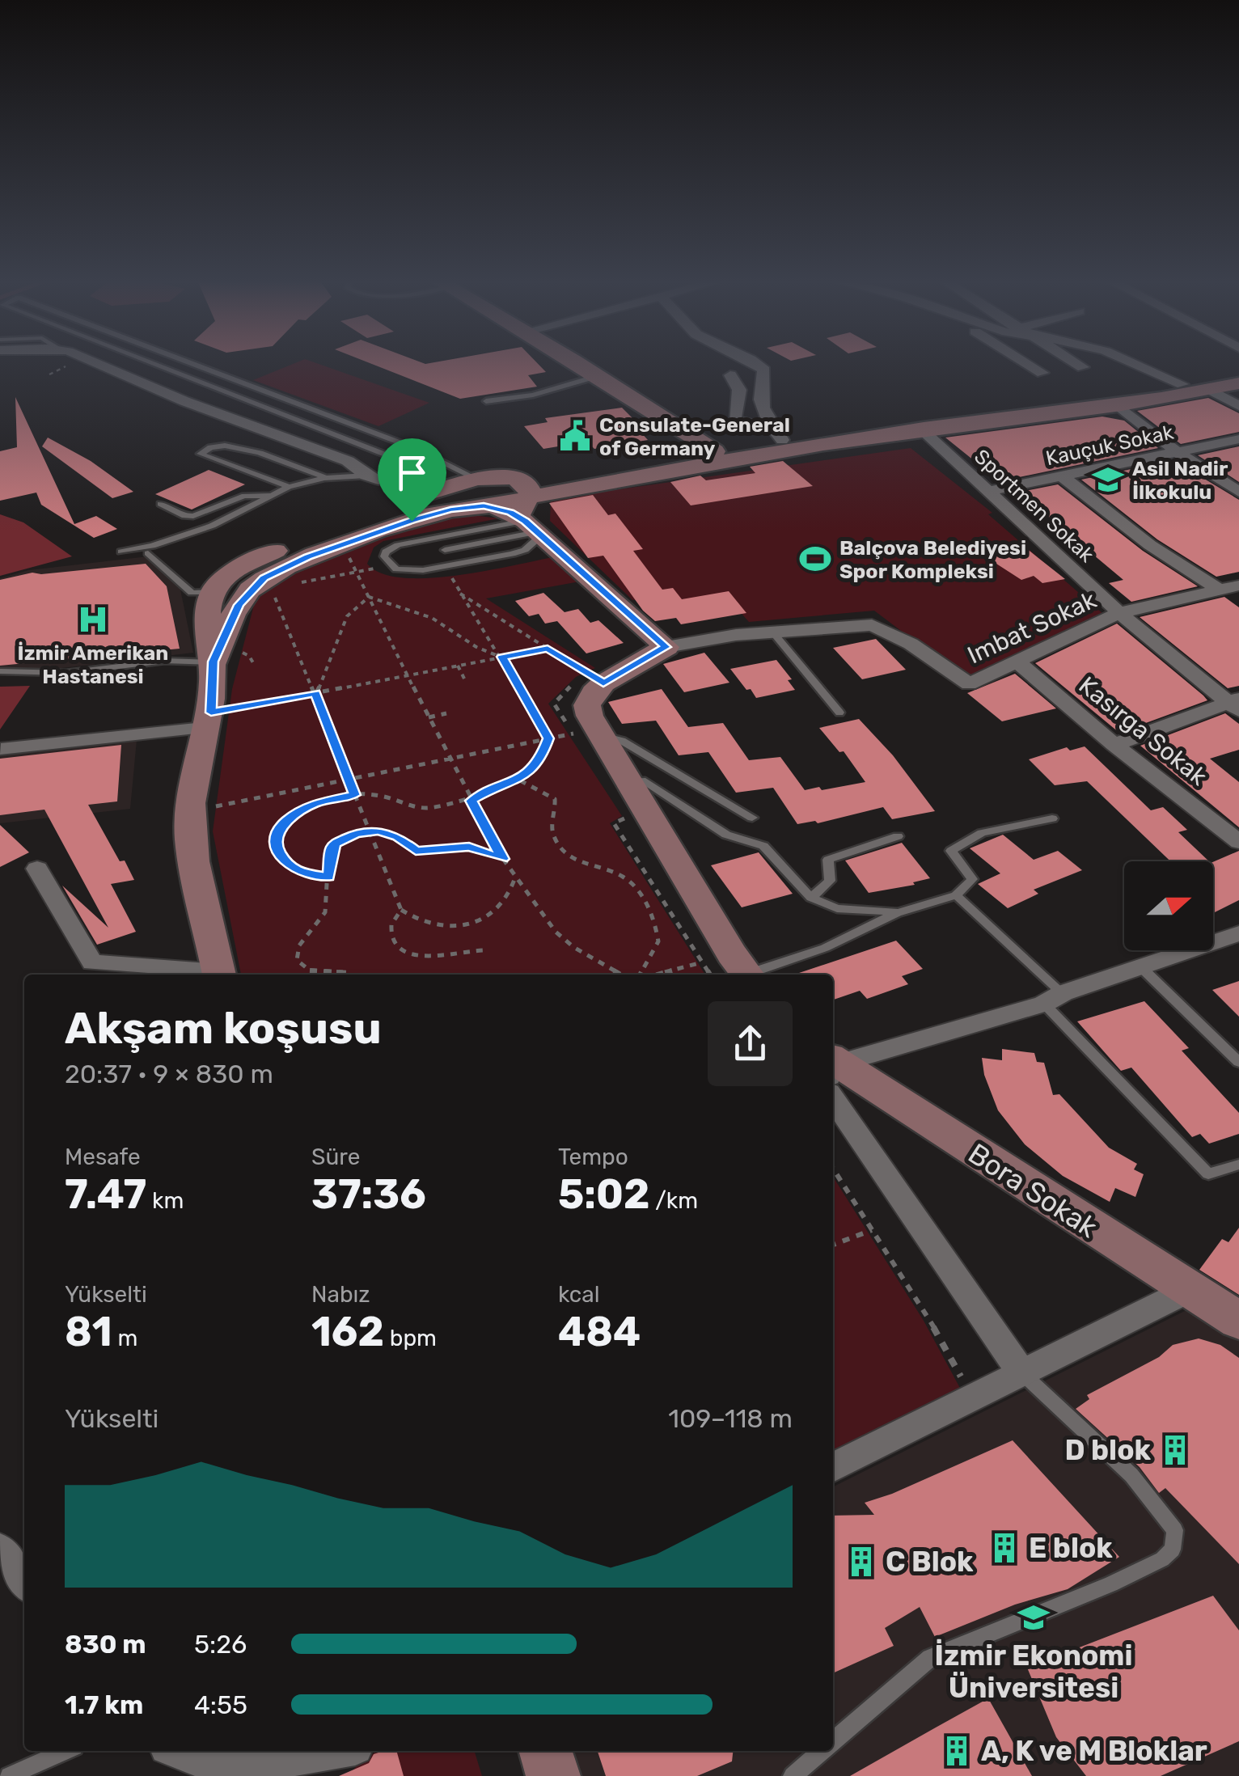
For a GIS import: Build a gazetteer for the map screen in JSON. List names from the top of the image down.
{
  "streets": {
    "main road": ["Bora Sokak"],
    "street": [
      "Kauçuk Sokak",
      "Sportmen Sokak",
      "Imbat Sokak",
      "Kasırga Sokak"
    ]
  },
  "crossings": [
    ["Kauçuk Sokak", "Sportmen Sokak"],
    ["Sportmen Sokak", "Imbat Sokak"],
    ["Imbat Sokak", "Kasırga Sokak"]
  ],
  "places": {
    "public building": ["Consulate-General of Germany"],
    "school or university": ["Asil Nadir İlkokulu", "İzmir Ekonomi Üniversitesi"],
    "sports": ["Balçova Belediyesi Spor Kompleksi"],
    "hospital": ["İzmir Amerikan Hastanesi"],
    "building": [
      "D blok",
      "E blok",
      "C Blok",
      "A, K ve M Bloklar"
    ]
  },
  "north": "right",
  "page": {
    "heading": ["Akşam koşusu", "20:37 · 9 × 830 m"],
    "stats": [
      ["Mesafe", "7.47 km"],
      ["Süre", "37:36"],
      ["Tempo", "5:02 /km"],
      ["Yükselti", "81 m"],
      ["Nabız", "162 bpm"],
      ["kcal", "484"]
    ],
    "chart": ["Yükselti", "109–118 m"],
    "list": [
      {
        "name": "830 m",
        "note": "5:26"
      },
      {
        "name": "1.7 km",
        "note": "4:55"
      }
    ]
  }
}
